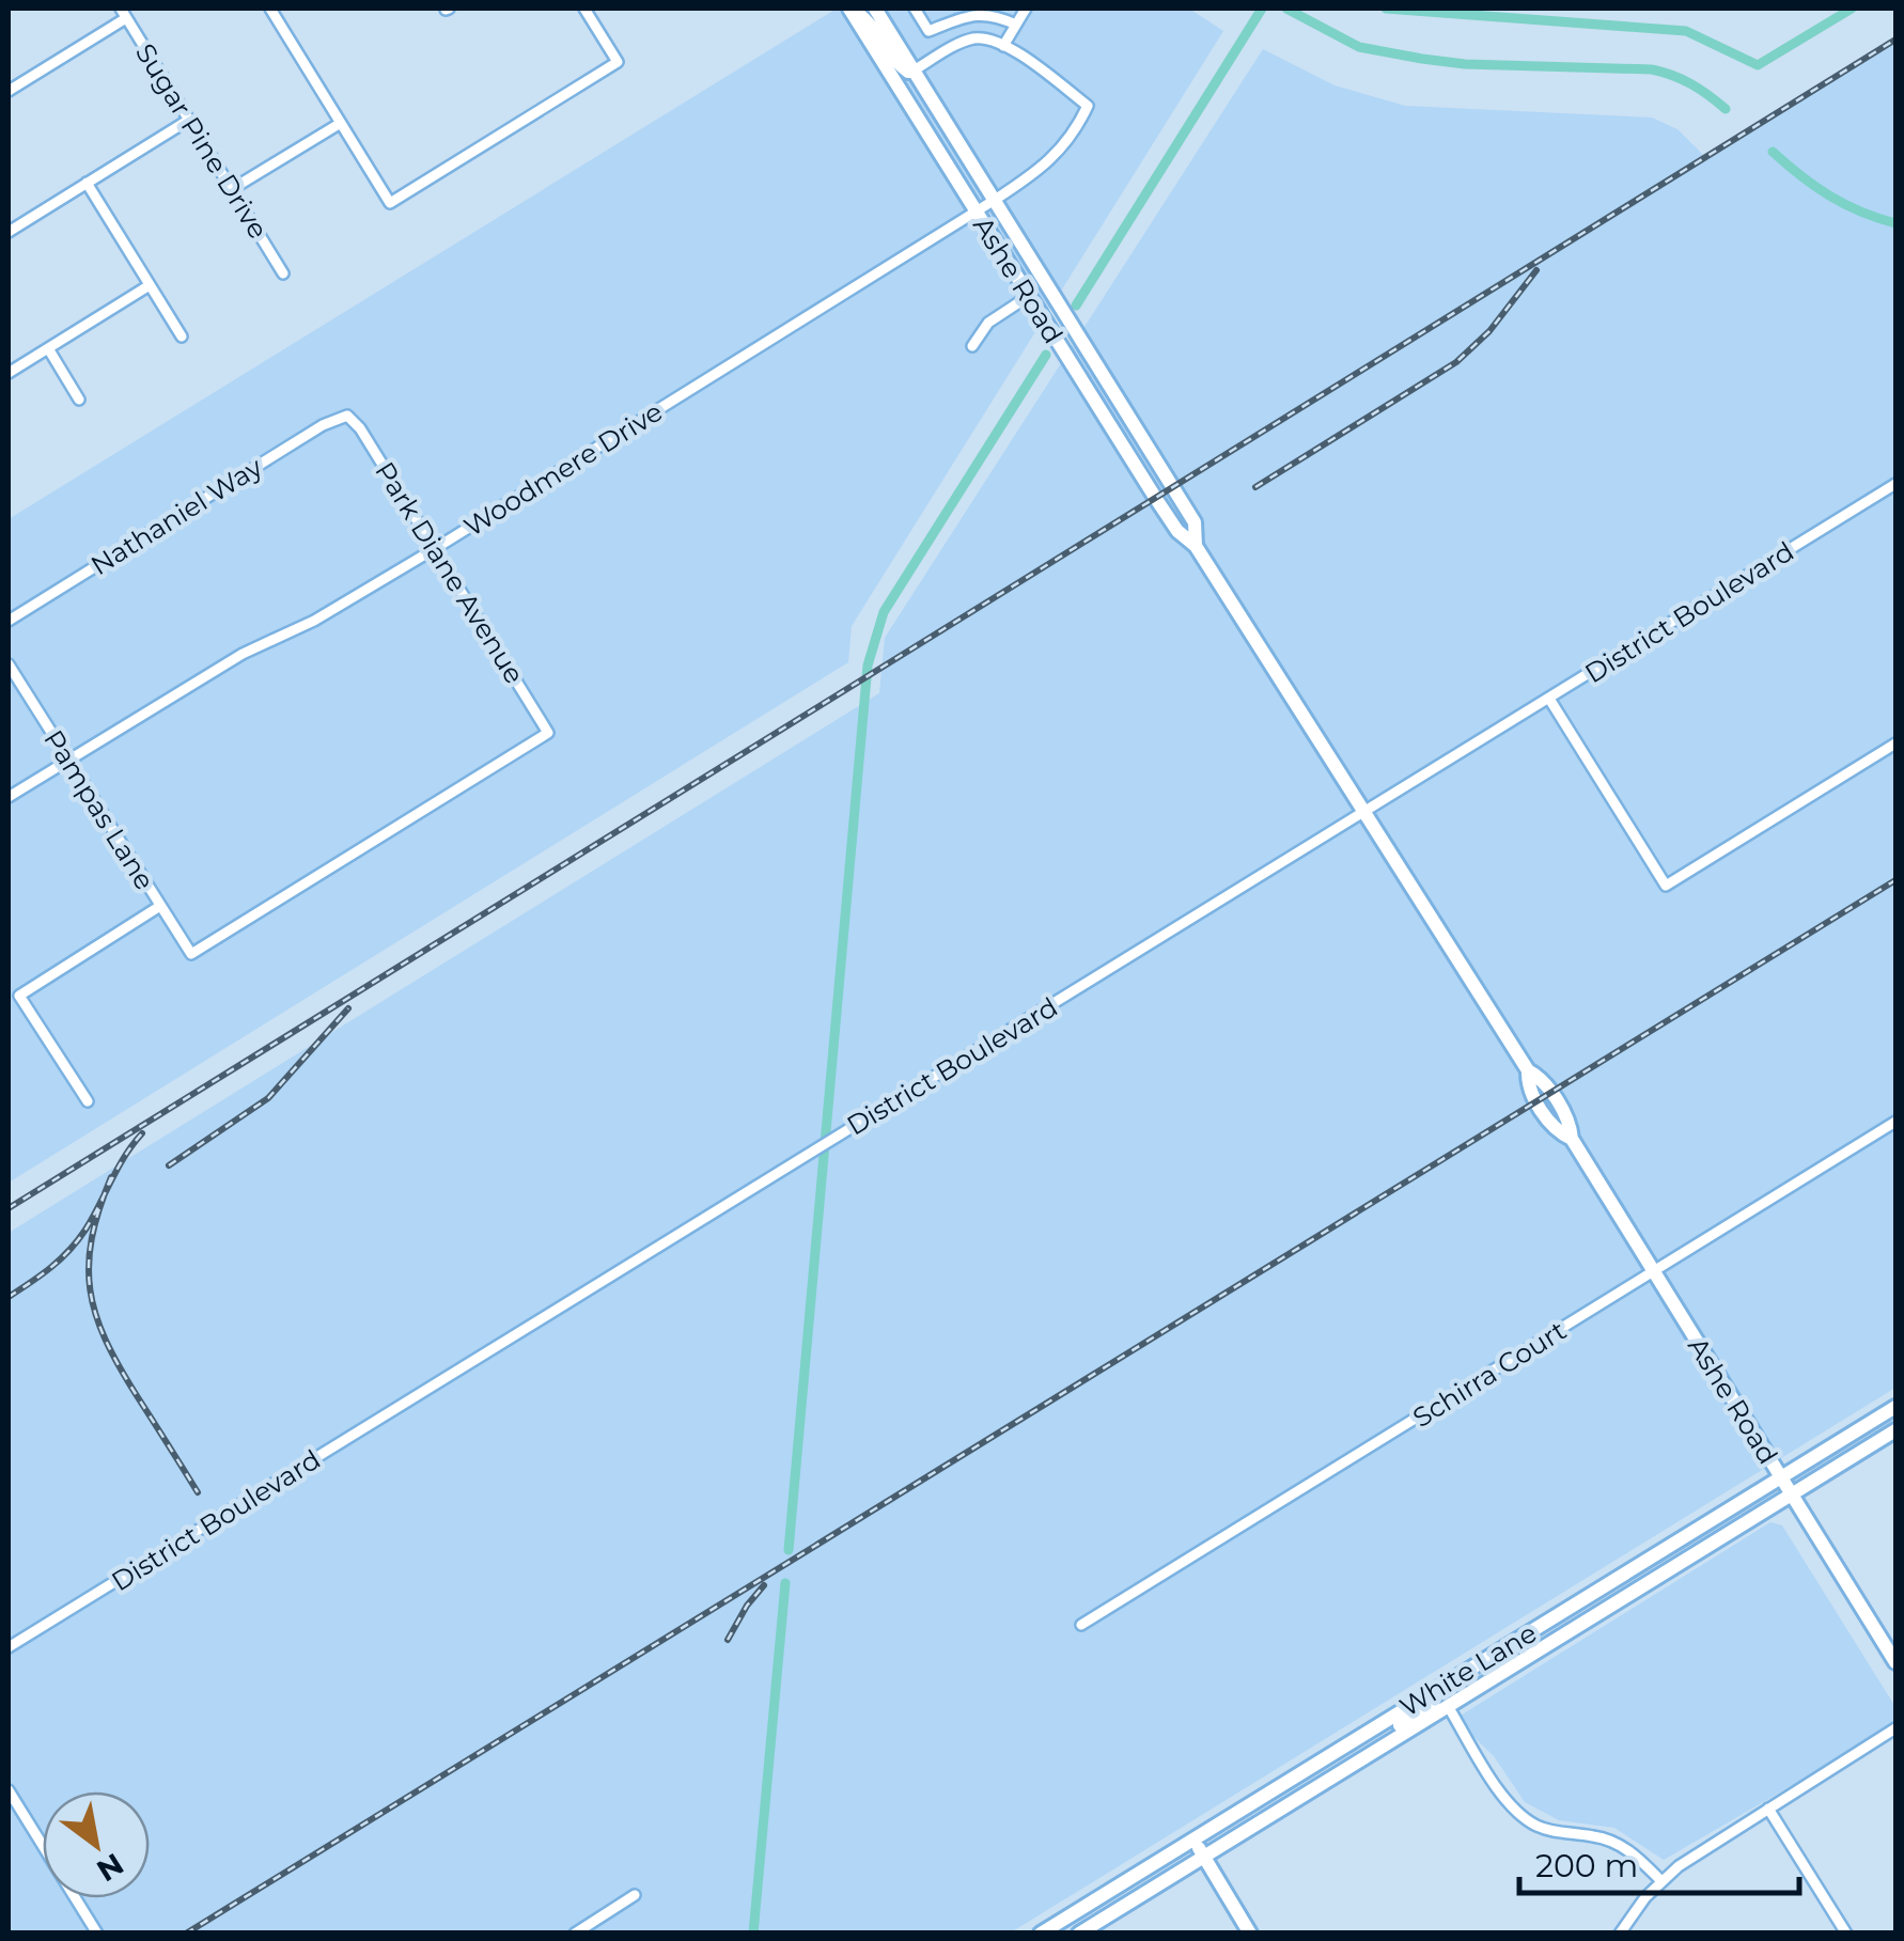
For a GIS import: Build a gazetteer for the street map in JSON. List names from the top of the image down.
{
  "streets": {
    "street": [
      "Sugar Pine Drive",
      "Ashe Road",
      "Woodmere Drive",
      "Nathaniel Way",
      "Park Diane Avenue",
      "District Boulevard",
      "Pampas Lane",
      "Schirra Court",
      "White Lane"
    ]
  },
  "crossings": [
    ["Ashe Road", "Woodmere Drive"],
    ["Ashe Road", "District Boulevard"],
    ["Ashe Road", "Schirra Court"],
    ["Ashe Road", "White Lane"],
    ["Woodmere Drive", "Park Diane Avenue"],
    ["Woodmere Drive", "Pampas Lane"],
    ["Nathaniel Way", "Park Diane Avenue"],
    ["Park Diane Avenue", "Pampas Lane"]
  ],
  "scale_bar": "200 m",
  "north": "bottom right"
}
